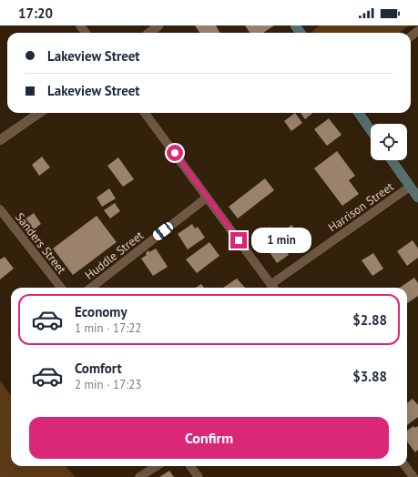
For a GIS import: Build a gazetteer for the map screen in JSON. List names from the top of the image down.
{
  "streets": {
    "street": ["Harrison Street", "Sanders Street", "Huddle Street"]
  },
  "page": {
    "status": "17:20",
    "banner": ["Lakeview Street", "Lakeview Street"],
    "bubble": "1 min",
    "list": [
      {
        "name": "Economy",
        "note": "1 min · 17:22",
        "value": "$2.88"
      },
      {
        "name": "Comfort",
        "note": "2 min · 17:23",
        "value": "$3.88"
      }
    ],
    "buttons": "Confirm"
  }
}
